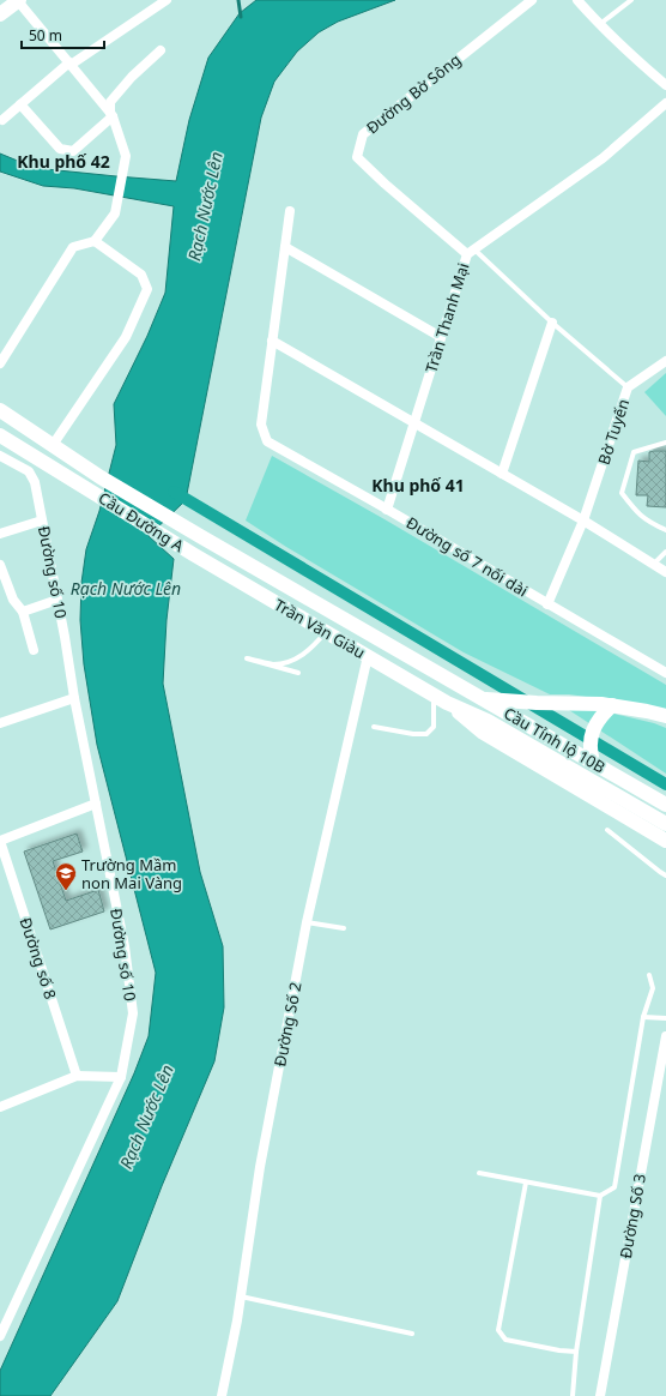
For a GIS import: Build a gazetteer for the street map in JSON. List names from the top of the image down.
{
  "streets": {
    "main road": ["Cầu Đường A", "Trần Văn Giàu", "Cầu Tỉnh lộ 10B"],
    "street": [
      "Đường Bờ Sông",
      "Trần Thanh Mại",
      "Bờ Tuyến",
      "Đường số 7 nối dài",
      "Đường số 10",
      "Đường số 8",
      "Đường Số 2",
      "Đường Số 3"
    ]
  },
  "crossings": [
    ["Đường Bờ Sông", "Trần Thanh Mại"],
    ["Trần Thanh Mại", "Đường số 7 nối dài"],
    ["Bờ Tuyến", "Đường số 7 nối dài"],
    ["Cầu Đường A", "Trần Văn Giàu"],
    ["Trần Văn Giàu", "Cầu Tỉnh lộ 10B"],
    ["Trần Văn Giàu", "Đường Số 2"]
  ],
  "districts": ["Khu phố 42", "Khu phố 41"],
  "water": ["Rạch Nước Lên"],
  "places": {
    "school or university": ["Trường Mầm non Mai Vàng"]
  },
  "scale_bar": "50 m"
}
